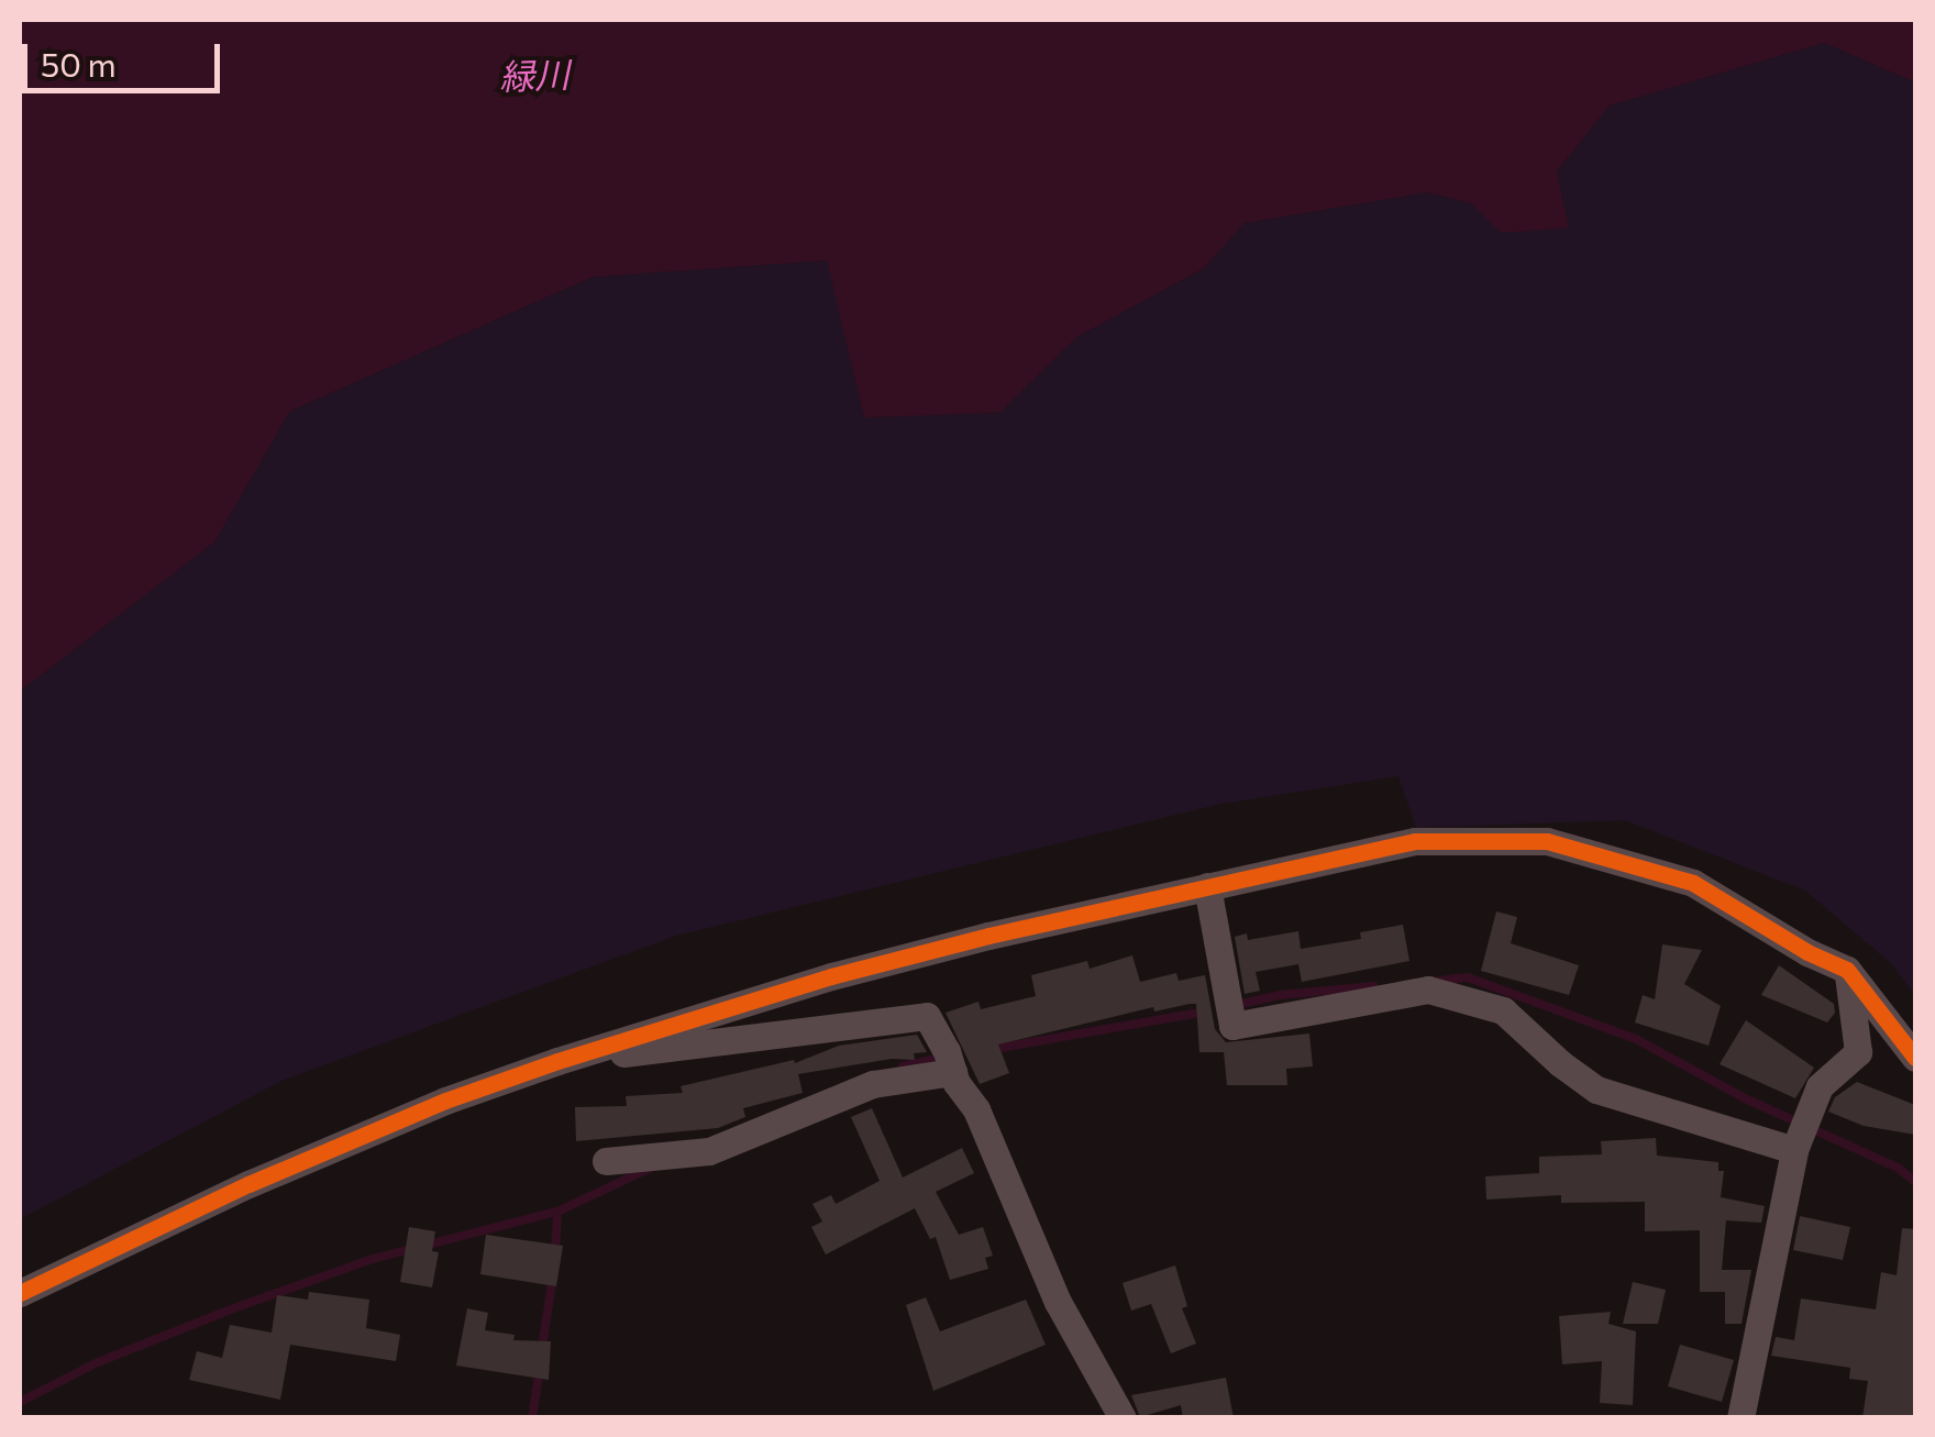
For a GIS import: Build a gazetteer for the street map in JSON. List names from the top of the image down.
{
  "water": ["緑川"],
  "scale_bar": "50 m"
}
